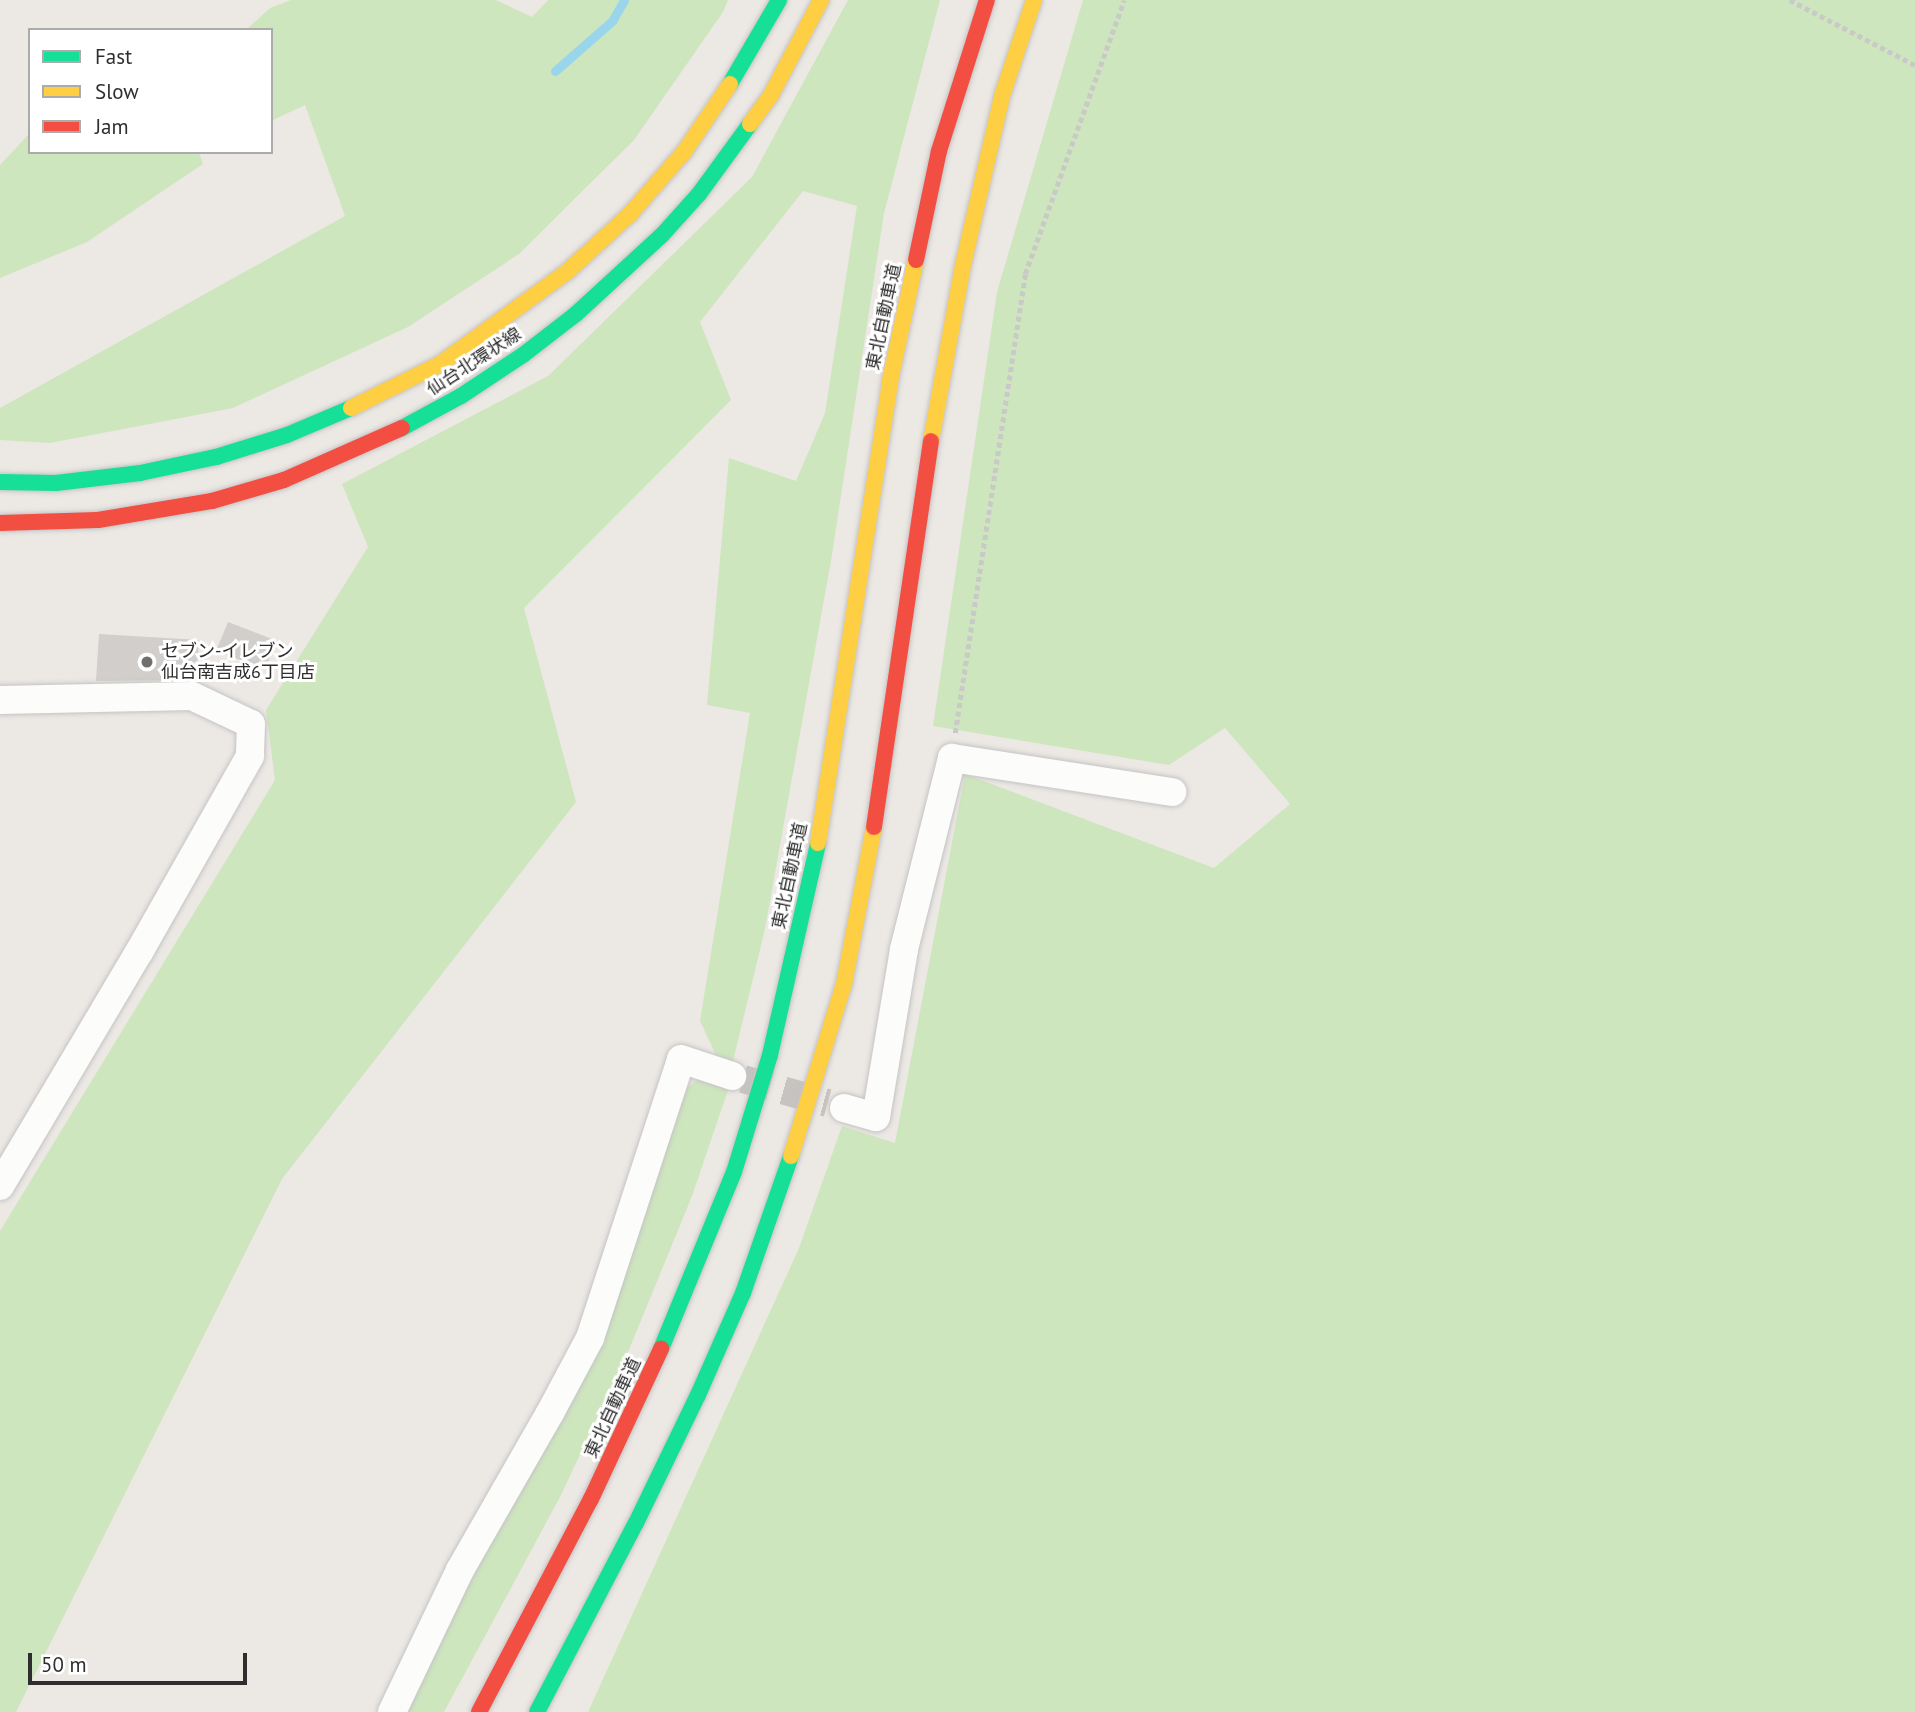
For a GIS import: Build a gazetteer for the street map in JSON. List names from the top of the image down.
{
  "streets": {
    "main road": ["東北自動車道", "仙台北環状線"]
  },
  "places": ["セブン-イレブン 仙台南吉成6丁目店"],
  "legend": ["Fast", "Slow", "Jam"],
  "scale_bar": "50 m"
}
